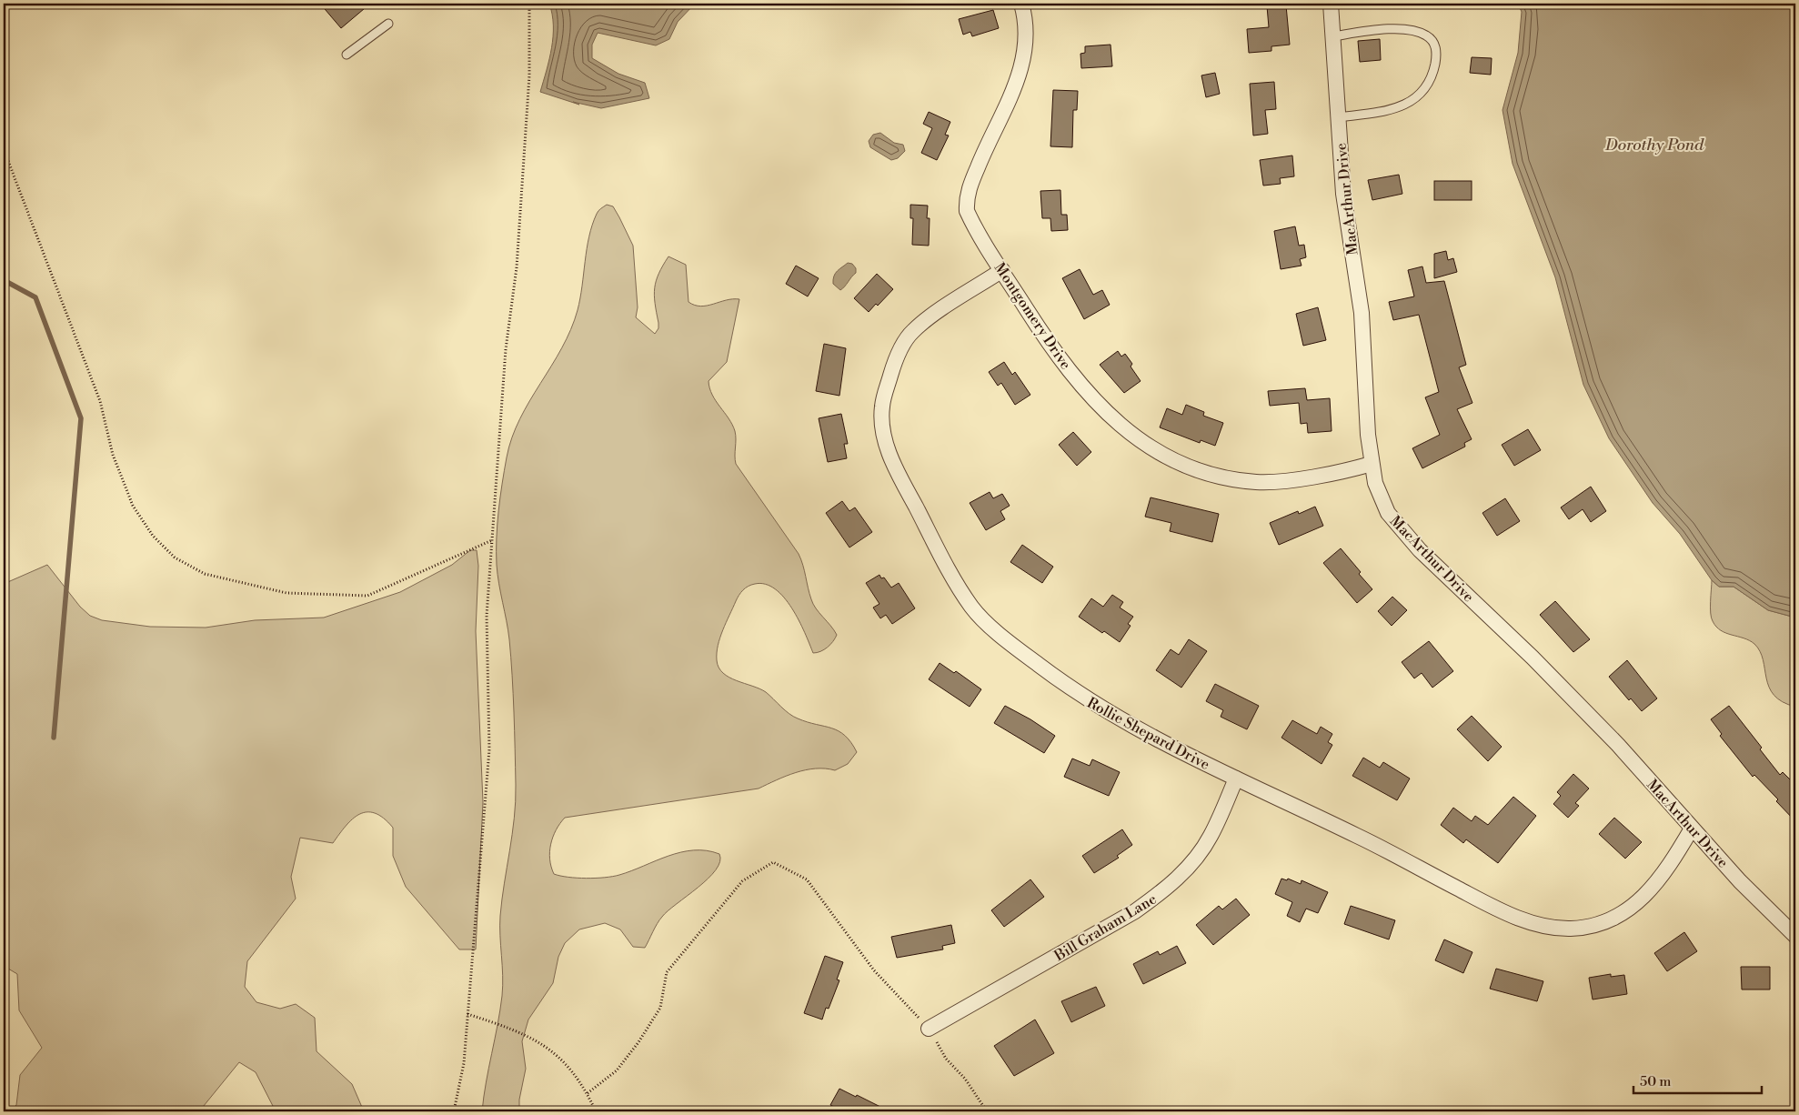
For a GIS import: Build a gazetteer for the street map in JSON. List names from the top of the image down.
{
  "streets": {
    "street": [
      "MacArthur Drive",
      "Montgomery Drive",
      "Rollie Shepard Drive",
      "Bill Graham Lane"
    ]
  },
  "crossings": [
    ["MacArthur Drive", "Montgomery Drive"],
    ["MacArthur Drive", "Rollie Shepard Drive"],
    ["Montgomery Drive", "Rollie Shepard Drive"],
    ["Rollie Shepard Drive", "Bill Graham Lane"]
  ],
  "water": ["Dorothy Pond"],
  "scale_bar": "50 m"
}
